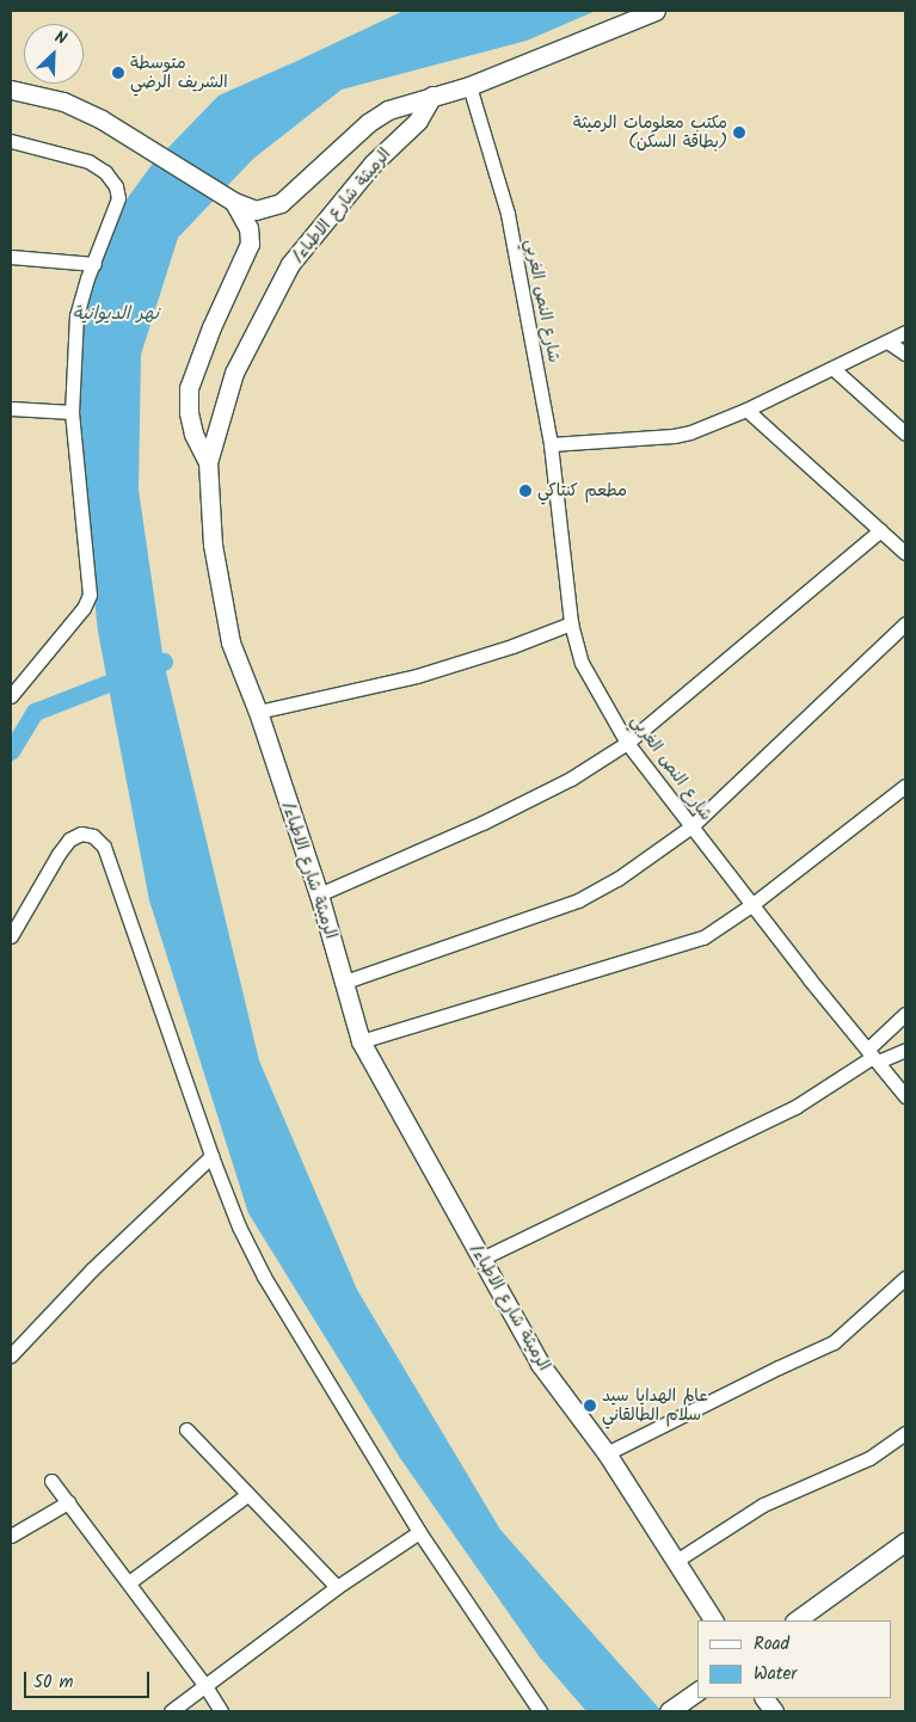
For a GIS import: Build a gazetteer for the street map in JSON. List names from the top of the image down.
{
  "streets": {
    "street": ["/الرميثة شارع الاطباء", "شارع النص الغربي"]
  },
  "water": ["نهر الديوانية"],
  "places": [
    "متوسطة الشريف الرضي",
    "مكتب معلومات الرميثة (بطاقة السكن)",
    "مطعم كنتاكي",
    "عالم الهدايا سيد سلام الطالقاني"
  ],
  "legend": ["Road", "Water"],
  "scale_bar": "50 m",
  "north": "top right"
}
